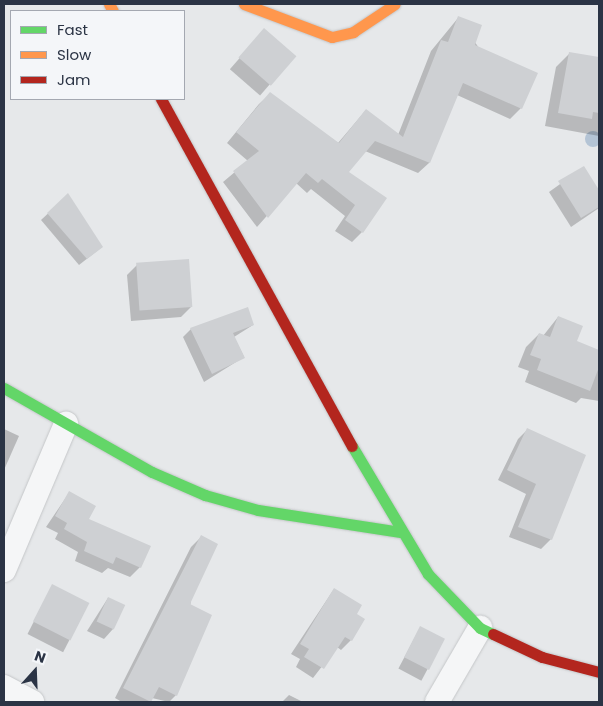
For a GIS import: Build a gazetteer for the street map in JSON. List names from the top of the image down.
{
  "legend": ["Fast", "Slow", "Jam"],
  "north": "top"
}
